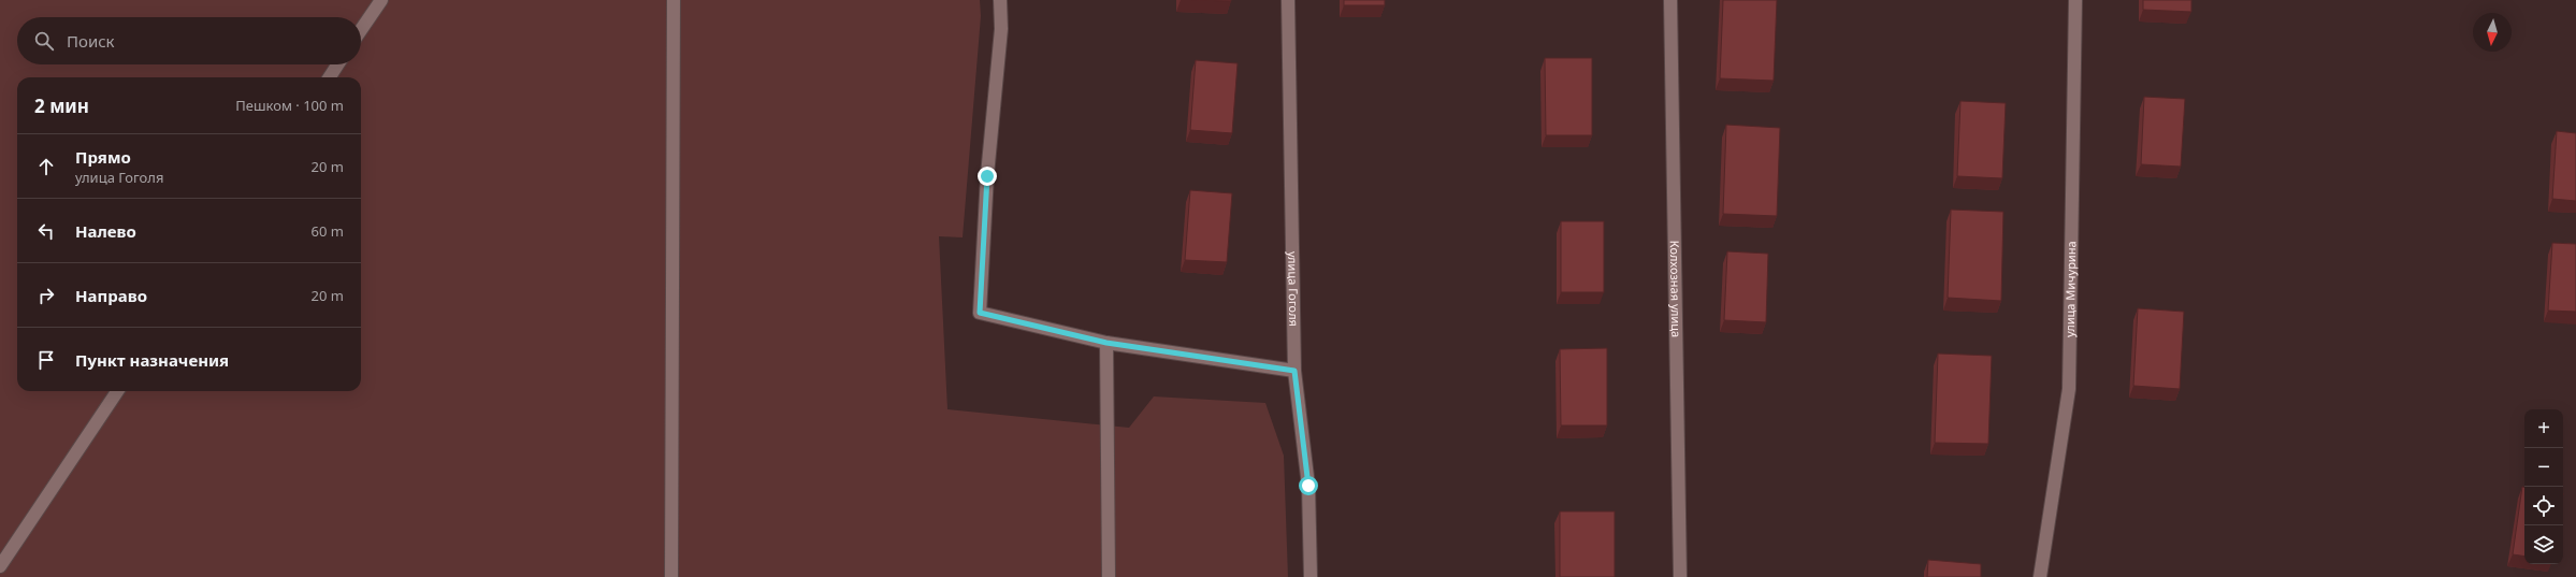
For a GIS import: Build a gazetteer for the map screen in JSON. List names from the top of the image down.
{
  "streets": {
    "street": ["Колхозная улица", "улица Гоголя", "улица Мичурина"]
  },
  "north": "bottom",
  "page": {
    "search": "Поиск",
    "heading": ["2 мин", "Пешком · 100 m"],
    "list": [
      ["Прямо", "улица Гоголя", "20 m"],
      ["Налево", "60 m"],
      ["Направо", "20 m"],
      "Пункт назначения"
    ],
    "map_buttons": ["+", "−"]
  }
}
